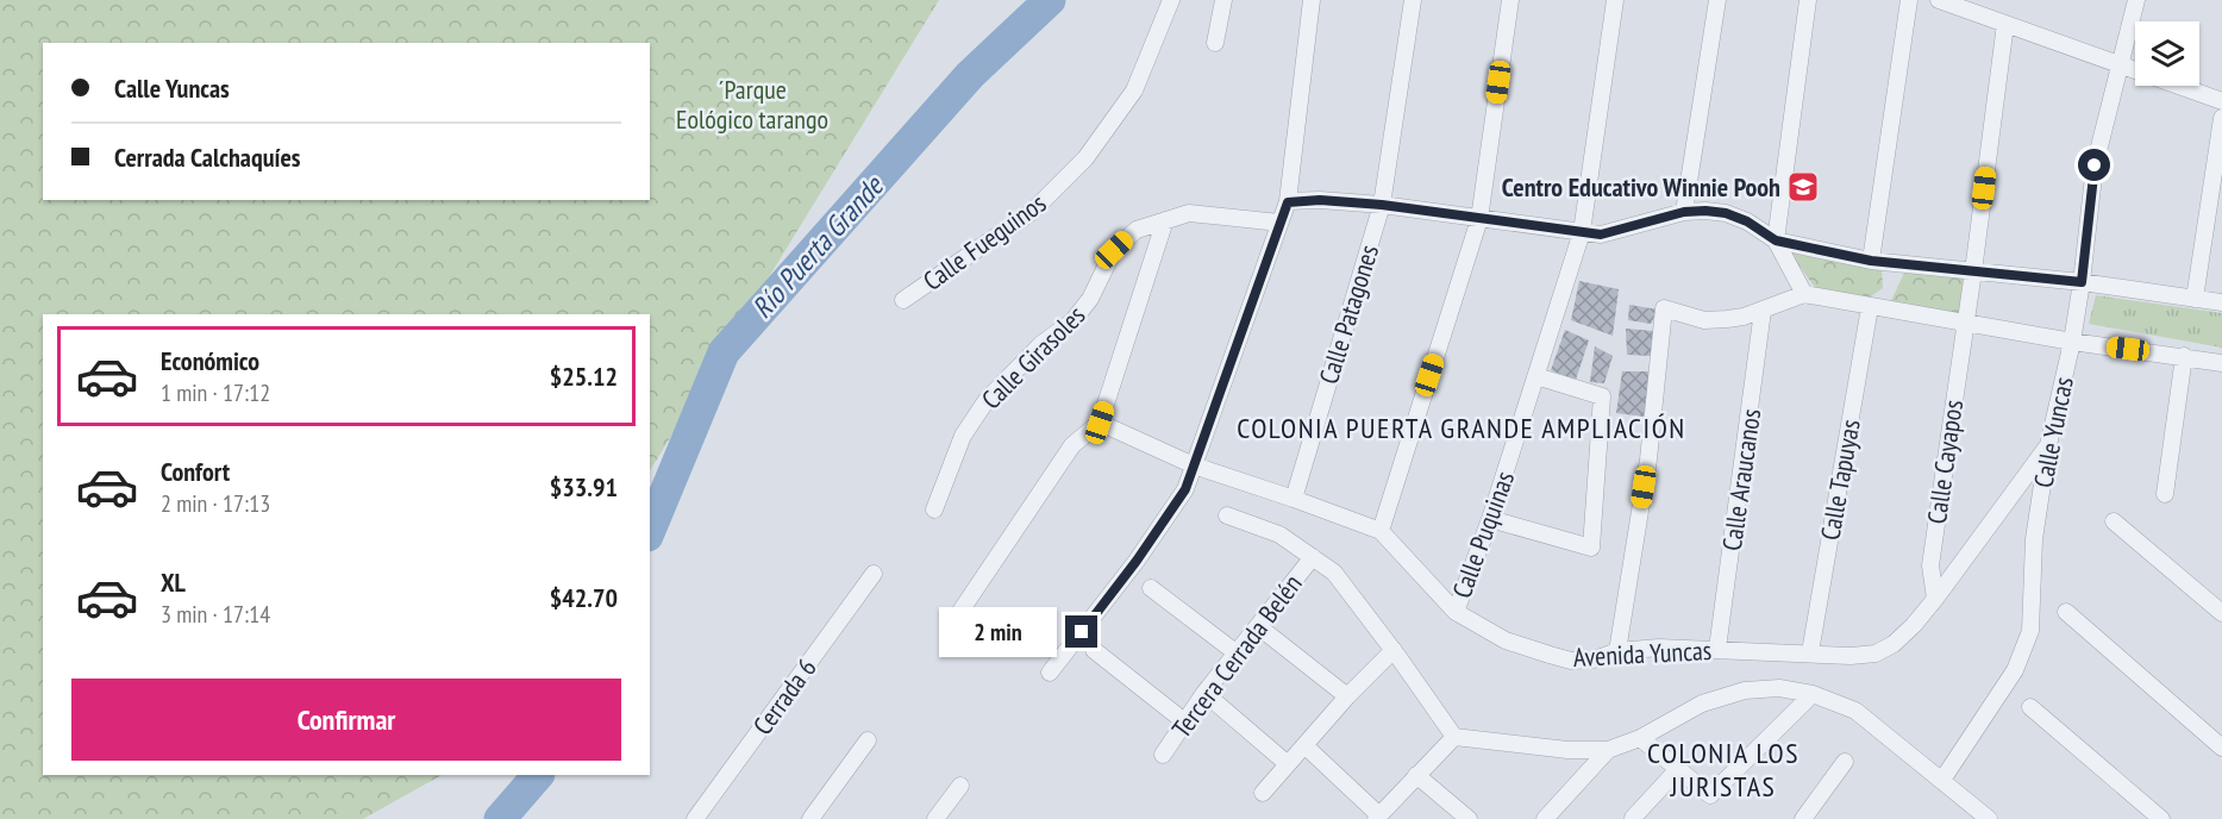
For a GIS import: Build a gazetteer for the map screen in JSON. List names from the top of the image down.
{
  "streets": {
    "street": [
      "Calle Fueguinos",
      "Calle Patagones",
      "Calle Girasoles",
      "Calle Yuncas",
      "Calle Cayapos",
      "Calle Araucanos",
      "Calle Tapuyas",
      "Calle Puquinas",
      "Avenida Yuncas",
      "Tercera Cerrada Belén",
      "Cerrada 6"
    ]
  },
  "crossings": [
    ["Calle Patagones", "Avenida Yuncas"],
    ["Calle Yuncas", "Avenida Yuncas"],
    ["Calle Cayapos", "Avenida Yuncas"],
    ["Calle Araucanos", "Avenida Yuncas"],
    ["Calle Tapuyas", "Avenida Yuncas"],
    ["Calle Puquinas", "Avenida Yuncas"]
  ],
  "districts": ["COLONIA PUERTA GRANDE AMPLIACIÓN", "COLONIA LOS JURISTAS"],
  "water": ["Río Puerta Grande"],
  "parks": ["´Parque Eológico tarango"],
  "places": {
    "school or university": ["Centro Educativo Winnie Pooh"]
  },
  "page": {
    "banner": ["Calle Yuncas", "Cerrada Calchaquíes"],
    "list": [
      {
        "name": "Económico",
        "note": "1 min · 17:12",
        "value": "$25.12"
      },
      {
        "name": "Confort",
        "note": "2 min · 17:13",
        "value": "$33.91"
      },
      {
        "name": "XL",
        "note": "3 min · 17:14",
        "value": "$42.70"
      }
    ],
    "bubble": "2 min",
    "buttons": "Confirmar"
  }
}
